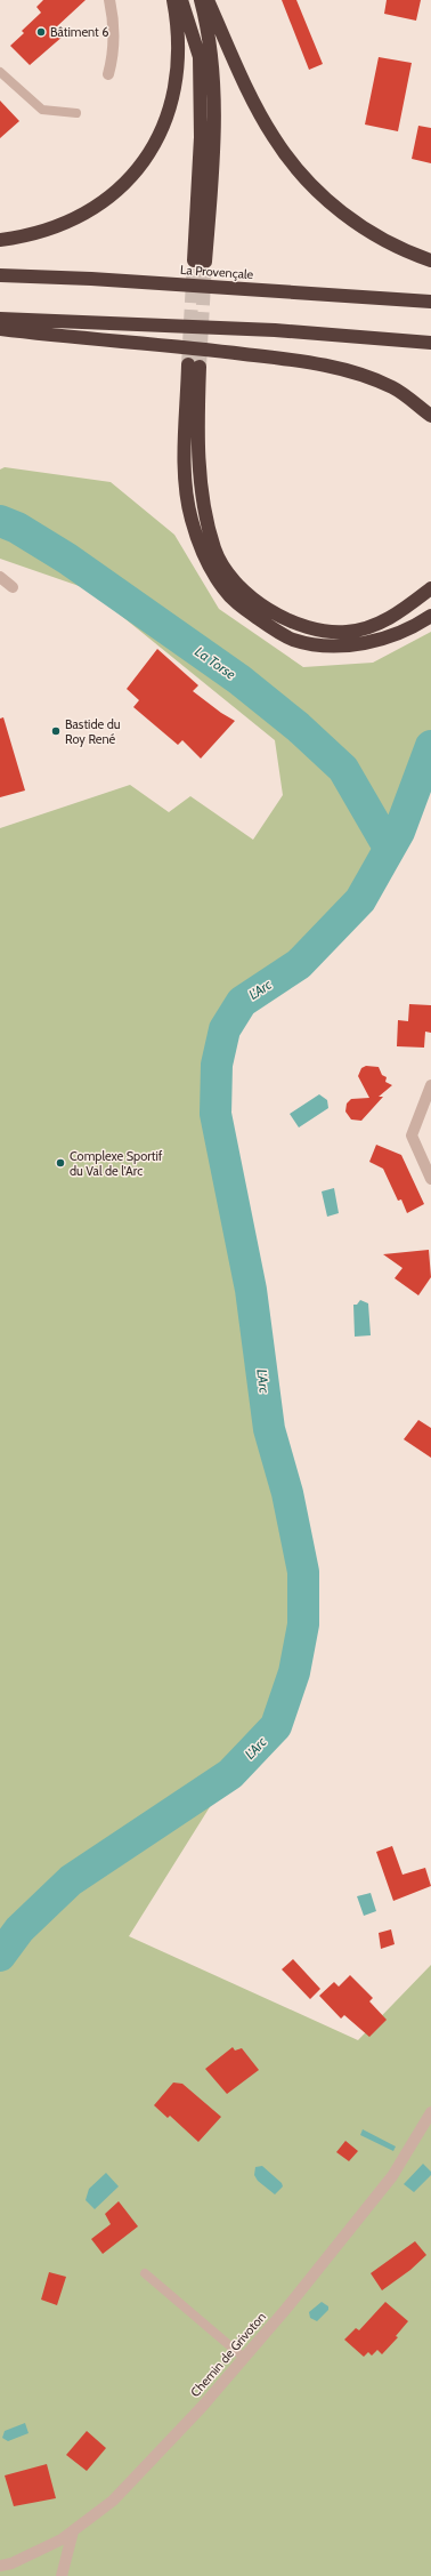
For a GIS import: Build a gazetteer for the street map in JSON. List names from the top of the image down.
{
  "streets": {
    "highway": ["La Provençale"],
    "street": ["Chemin de Grivoton"]
  },
  "water": ["La Torse", "L'Arc"],
  "places": ["Bâtiment 6", "Bastide du Roy René", "Complexe Sportif du Val de l'Arc"]
}
